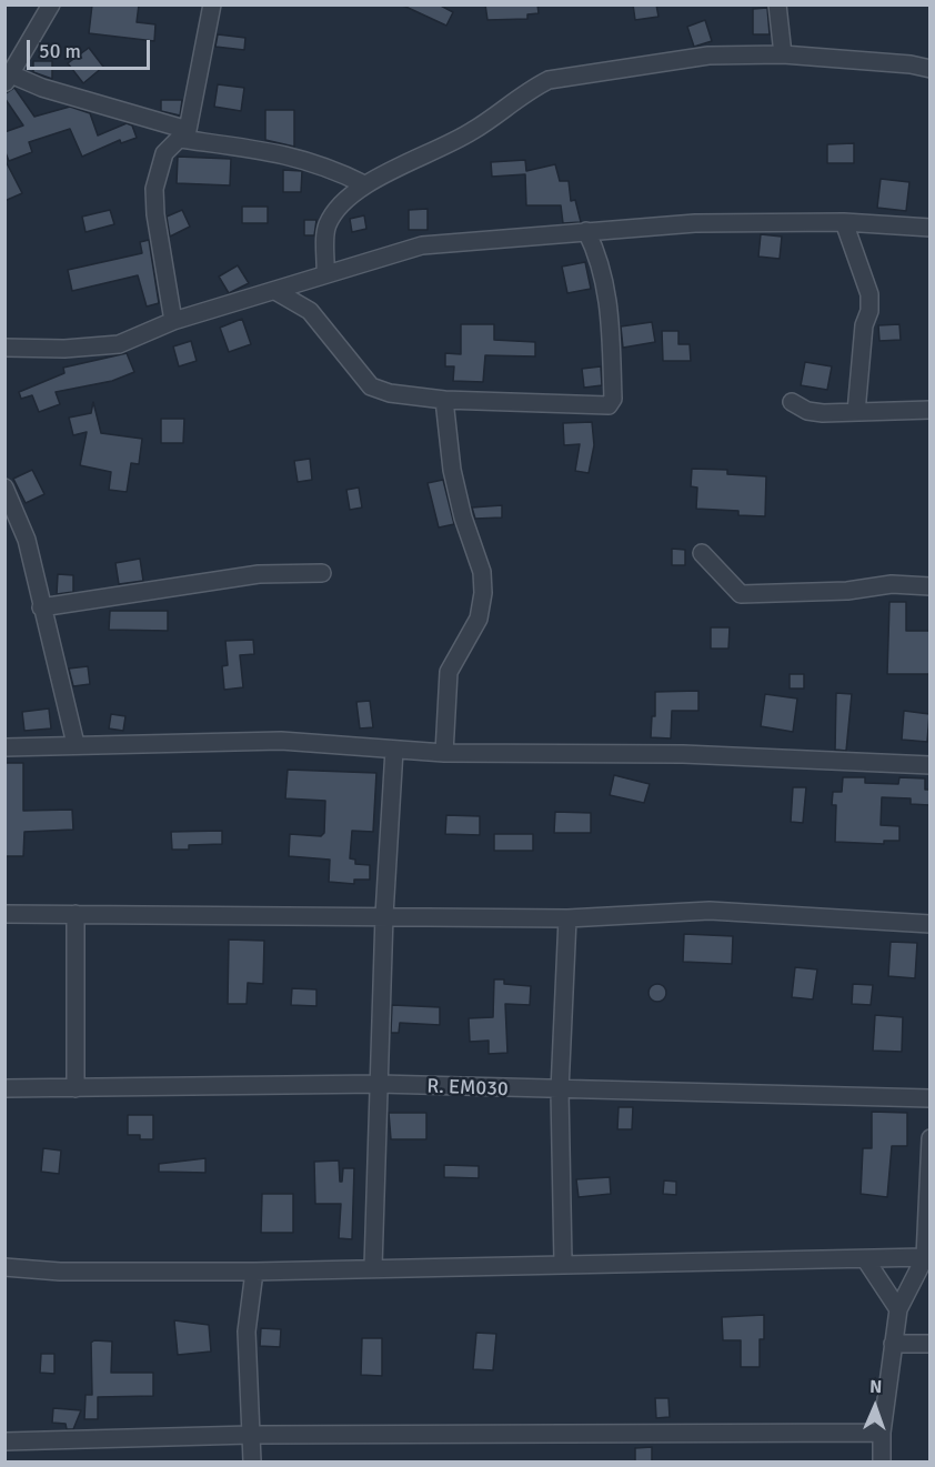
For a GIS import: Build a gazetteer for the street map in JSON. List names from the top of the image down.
{
  "streets": {
    "street": ["R. EM030"]
  },
  "scale_bar": "50 m",
  "north": "top"
}
